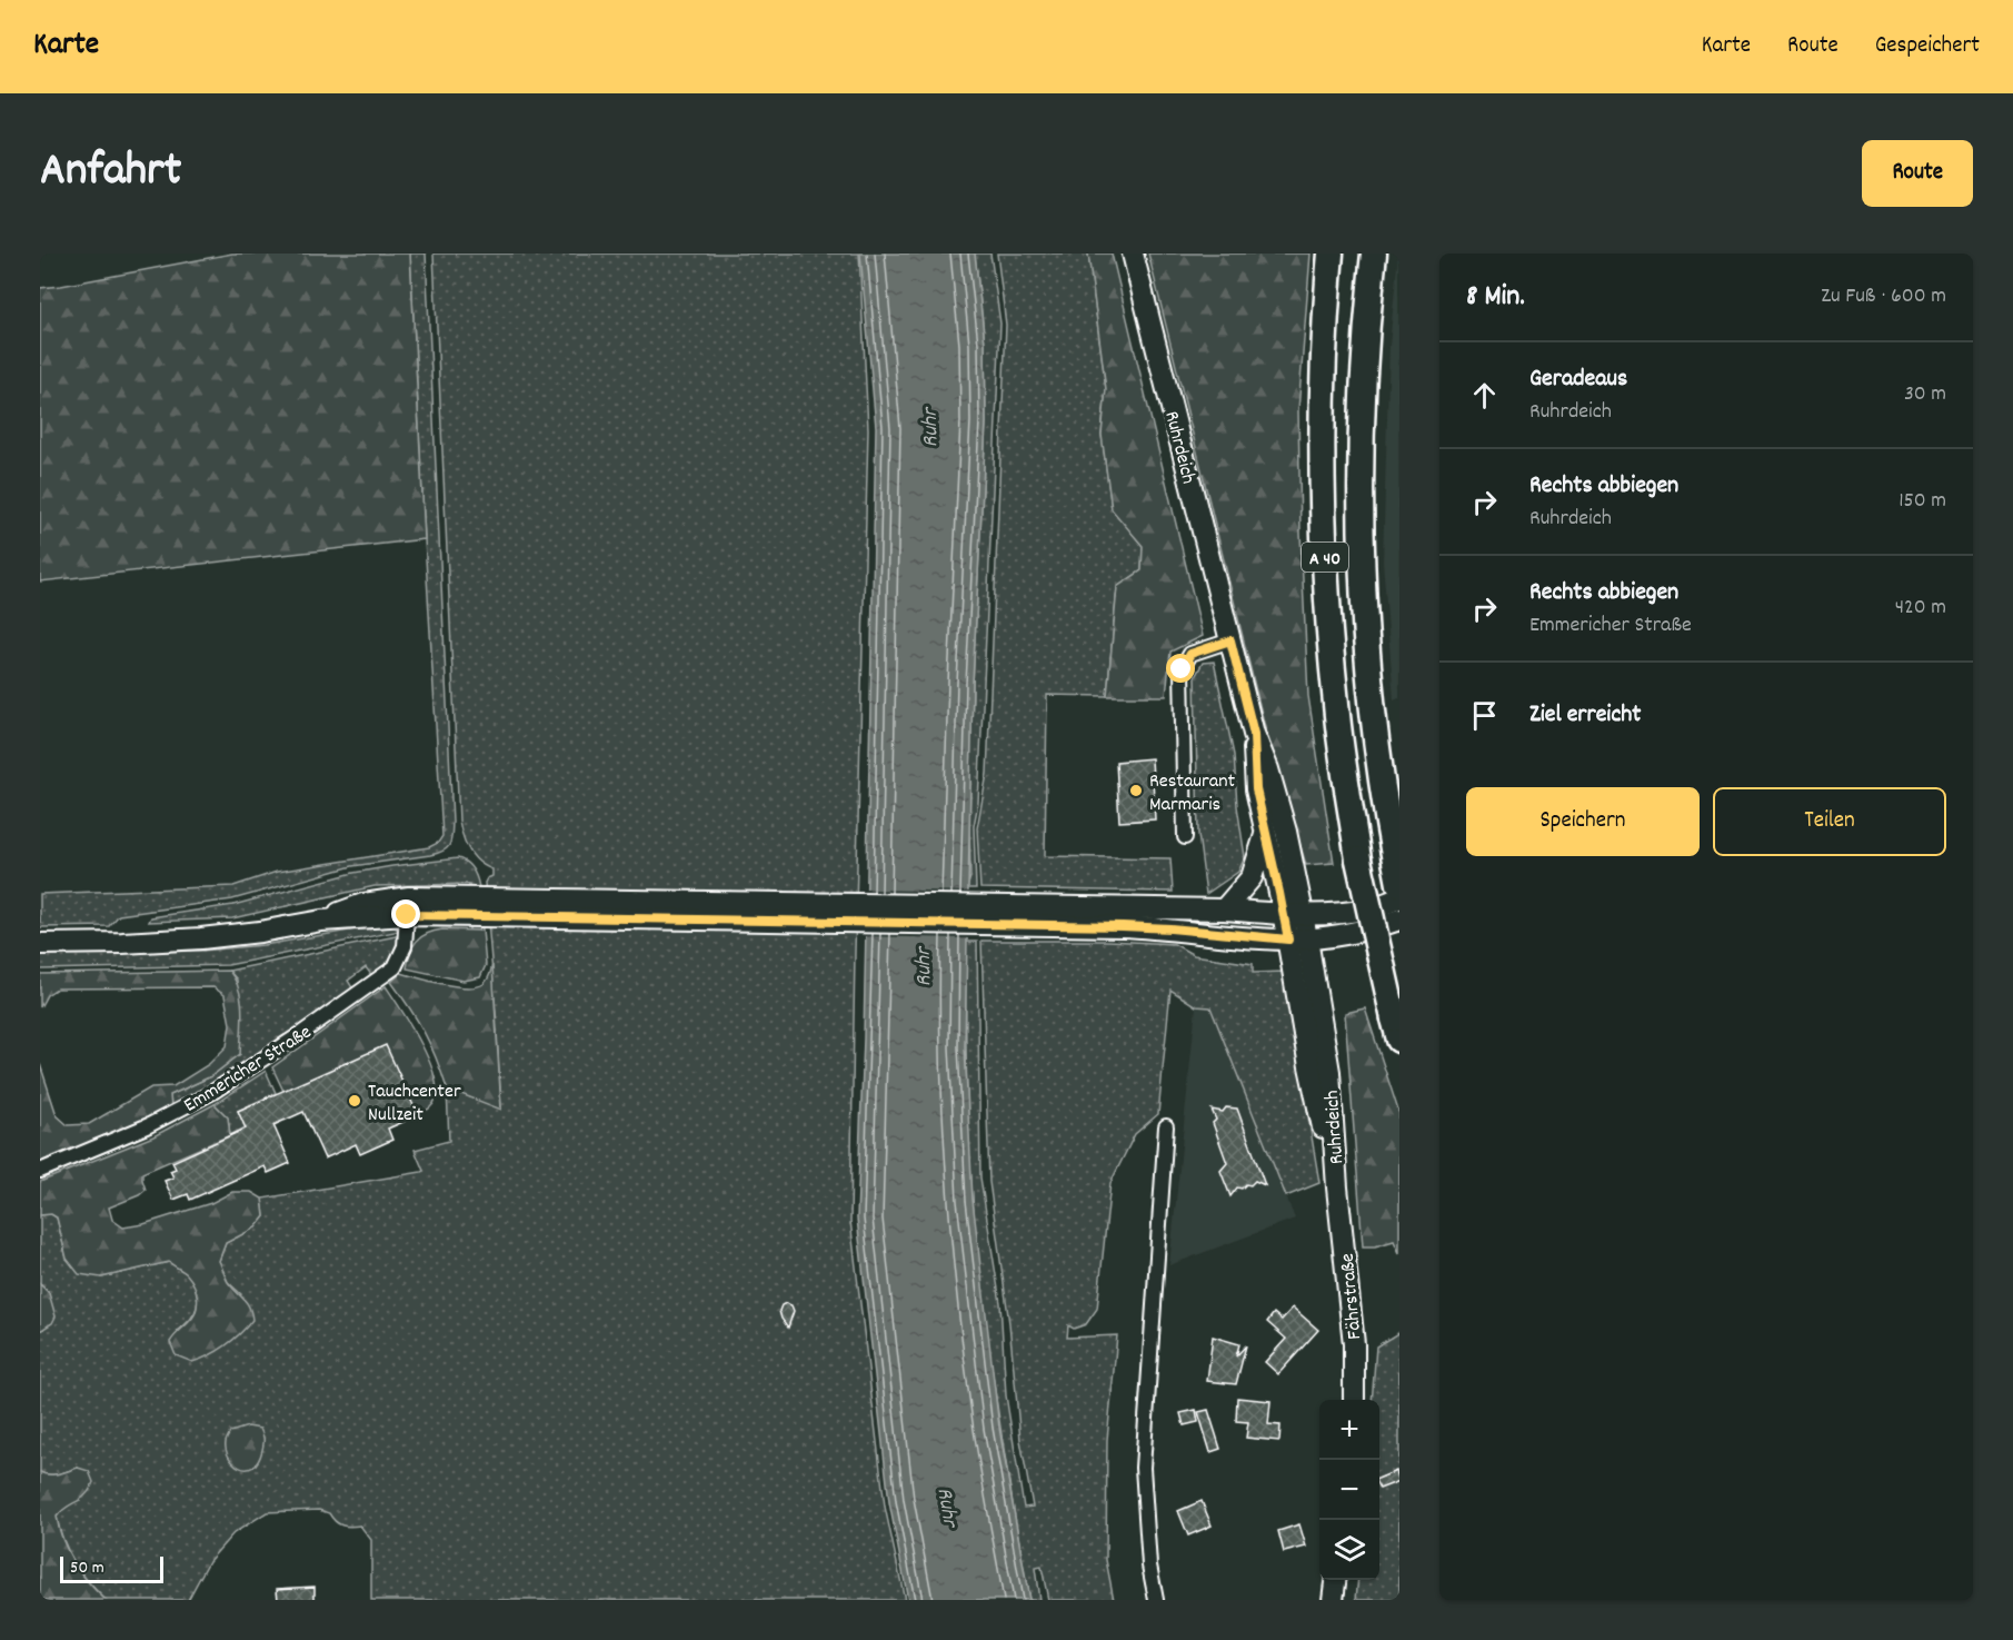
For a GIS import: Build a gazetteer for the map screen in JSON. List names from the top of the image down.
{
  "streets": {
    "highway": ["A 40"],
    "main road": ["Ruhrdeich", "Fährstraße"],
    "street": ["Emmericher Straße"]
  },
  "crossings": [
    ["Ruhrdeich", "Fährstraße"]
  ],
  "water": ["Ruhr"],
  "places": ["Restaurant Marmaris", "Tauchcenter Nullzeit"],
  "scale_bar": "50 m",
  "page": {
    "header": "Karte",
    "nav": ["Karte", "Route", "Gespeichert"],
    "title": "Anfahrt",
    "buttons": [
      "Route",
      ["Speichern", "Teilen"]
    ],
    "heading": ["8 Min.", "Zu Fuß · 600 m"],
    "list": [
      ["Geradeaus", "Ruhrdeich", "30 m"],
      ["Rechts abbiegen", "Ruhrdeich", "150 m"],
      ["Rechts abbiegen", "Emmericher Straße", "420 m"],
      "Ziel erreicht"
    ],
    "map_buttons": ["+", "−"],
    "scale": "50 m"
  }
}
